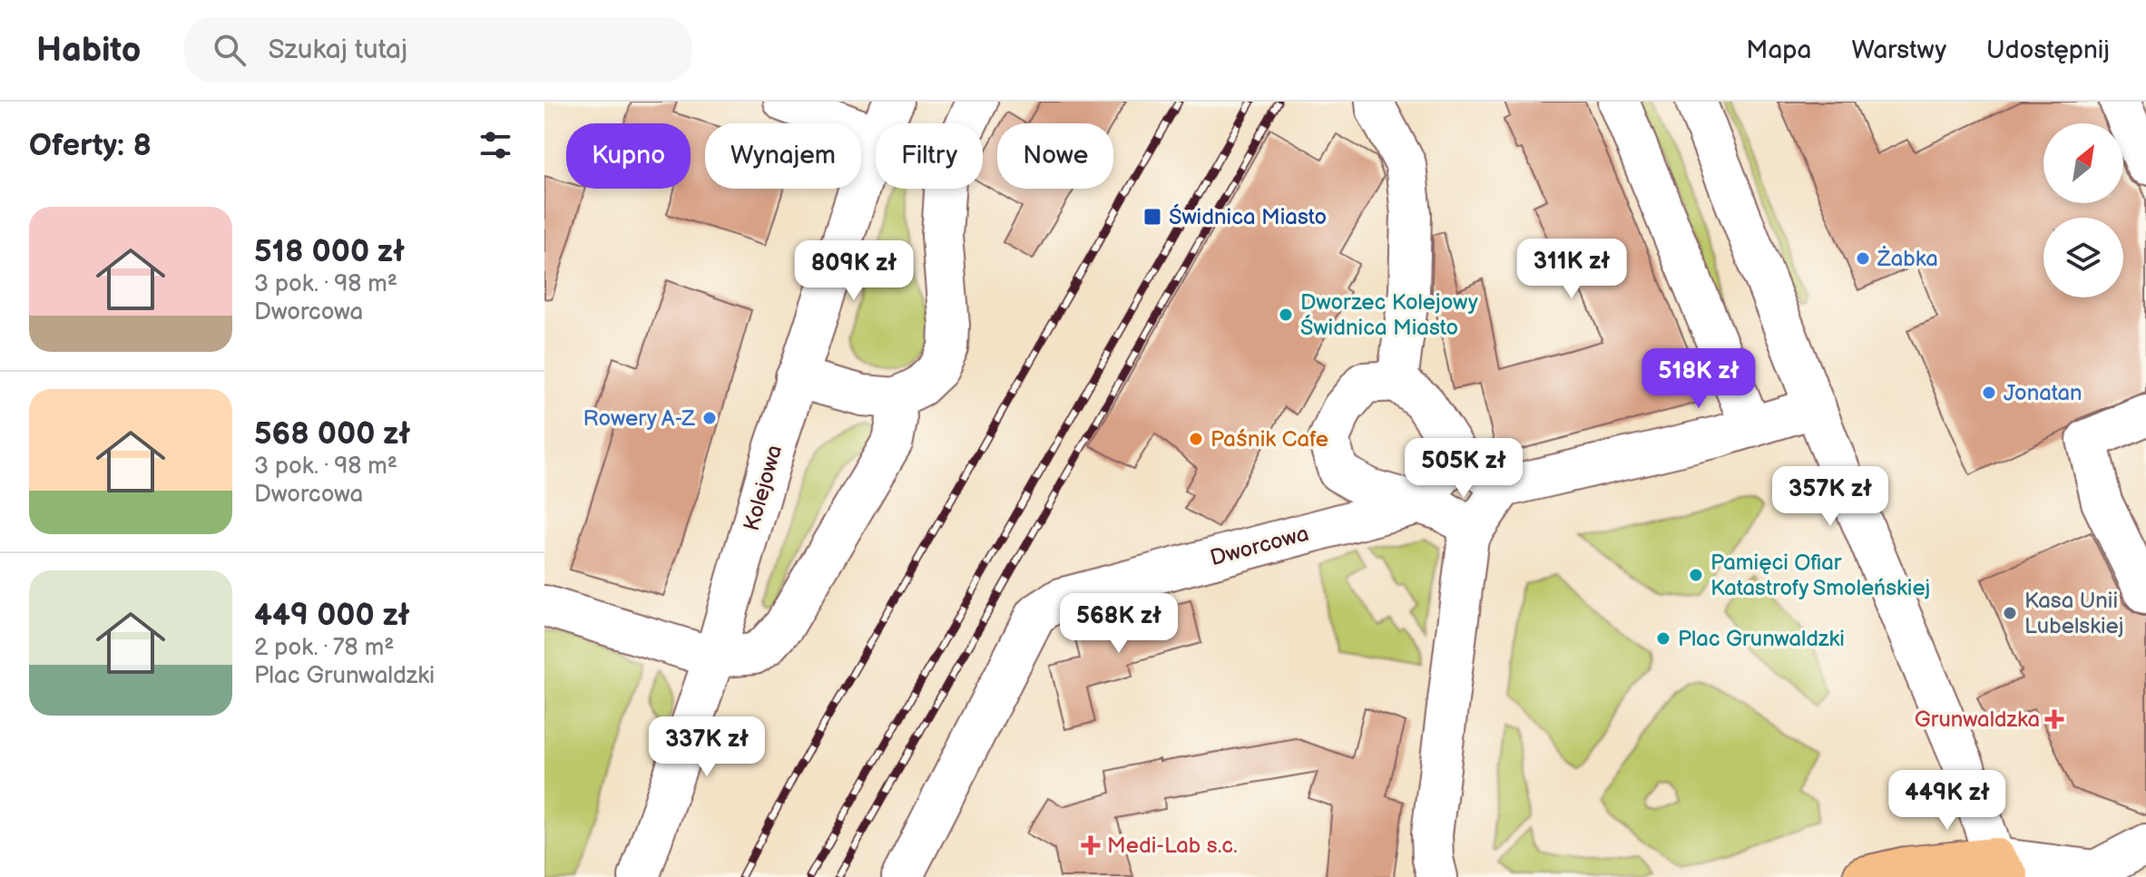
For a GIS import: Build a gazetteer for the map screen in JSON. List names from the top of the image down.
{
  "streets": {
    "street": ["Kolejowa", "Dworcowa"]
  },
  "places": {
    "transit": ["Świdnica Miasto"],
    "other": [
      "Żabka",
      "Dworzec Kolejowy Świdnica Miasto",
      "Jonatan",
      "Rowery A-Z",
      "Paśnik Cafe",
      "Pamięci Ofiar Katastrofy Smoleńskiej",
      "Kasa Unii Lubelskiej",
      "Plac Grunwaldzki"
    ],
    "health": ["Grunwaldzka", "Medi-Lab s.c."]
  },
  "north": "top right",
  "page": {
    "header": "Habito",
    "search": "Szukaj tutaj",
    "nav": ["Mapa", "Warstwy", "Udostępnij"],
    "heading": "Oferty: 8",
    "chip": [
      "Kupno",
      "Wynajem",
      "Filtry",
      "Nowe"
    ],
    "list": [
      {
        "name": "518 000 zł",
        "note": "3 pok. · 98 m² · Dworcowa"
      },
      {
        "name": "568 000 zł",
        "note": "3 pok. · 98 m² · Dworcowa"
      },
      {
        "name": "449 000 zł",
        "note": "2 pok. · 78 m² · Plac Grunwaldzki"
      }
    ],
    "price": [
      "311K zł",
      "809K zł",
      "518K zł",
      "505K zł",
      "357K zł",
      "568K zł",
      "337K zł",
      "449K zł"
    ]
  }
}
